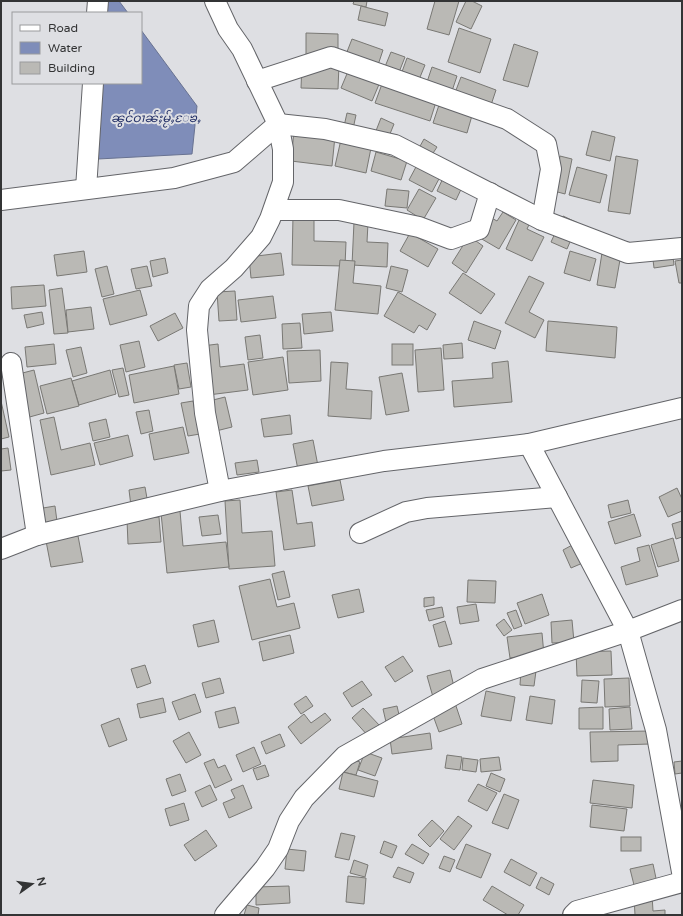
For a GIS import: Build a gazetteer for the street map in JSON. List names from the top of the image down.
{
  "water": ["ၼွင်ဝၢၼ်ႈမႂ်ႇႄၶႇ"],
  "legend": ["Road", "Water", "Building"],
  "north": "right"
}
